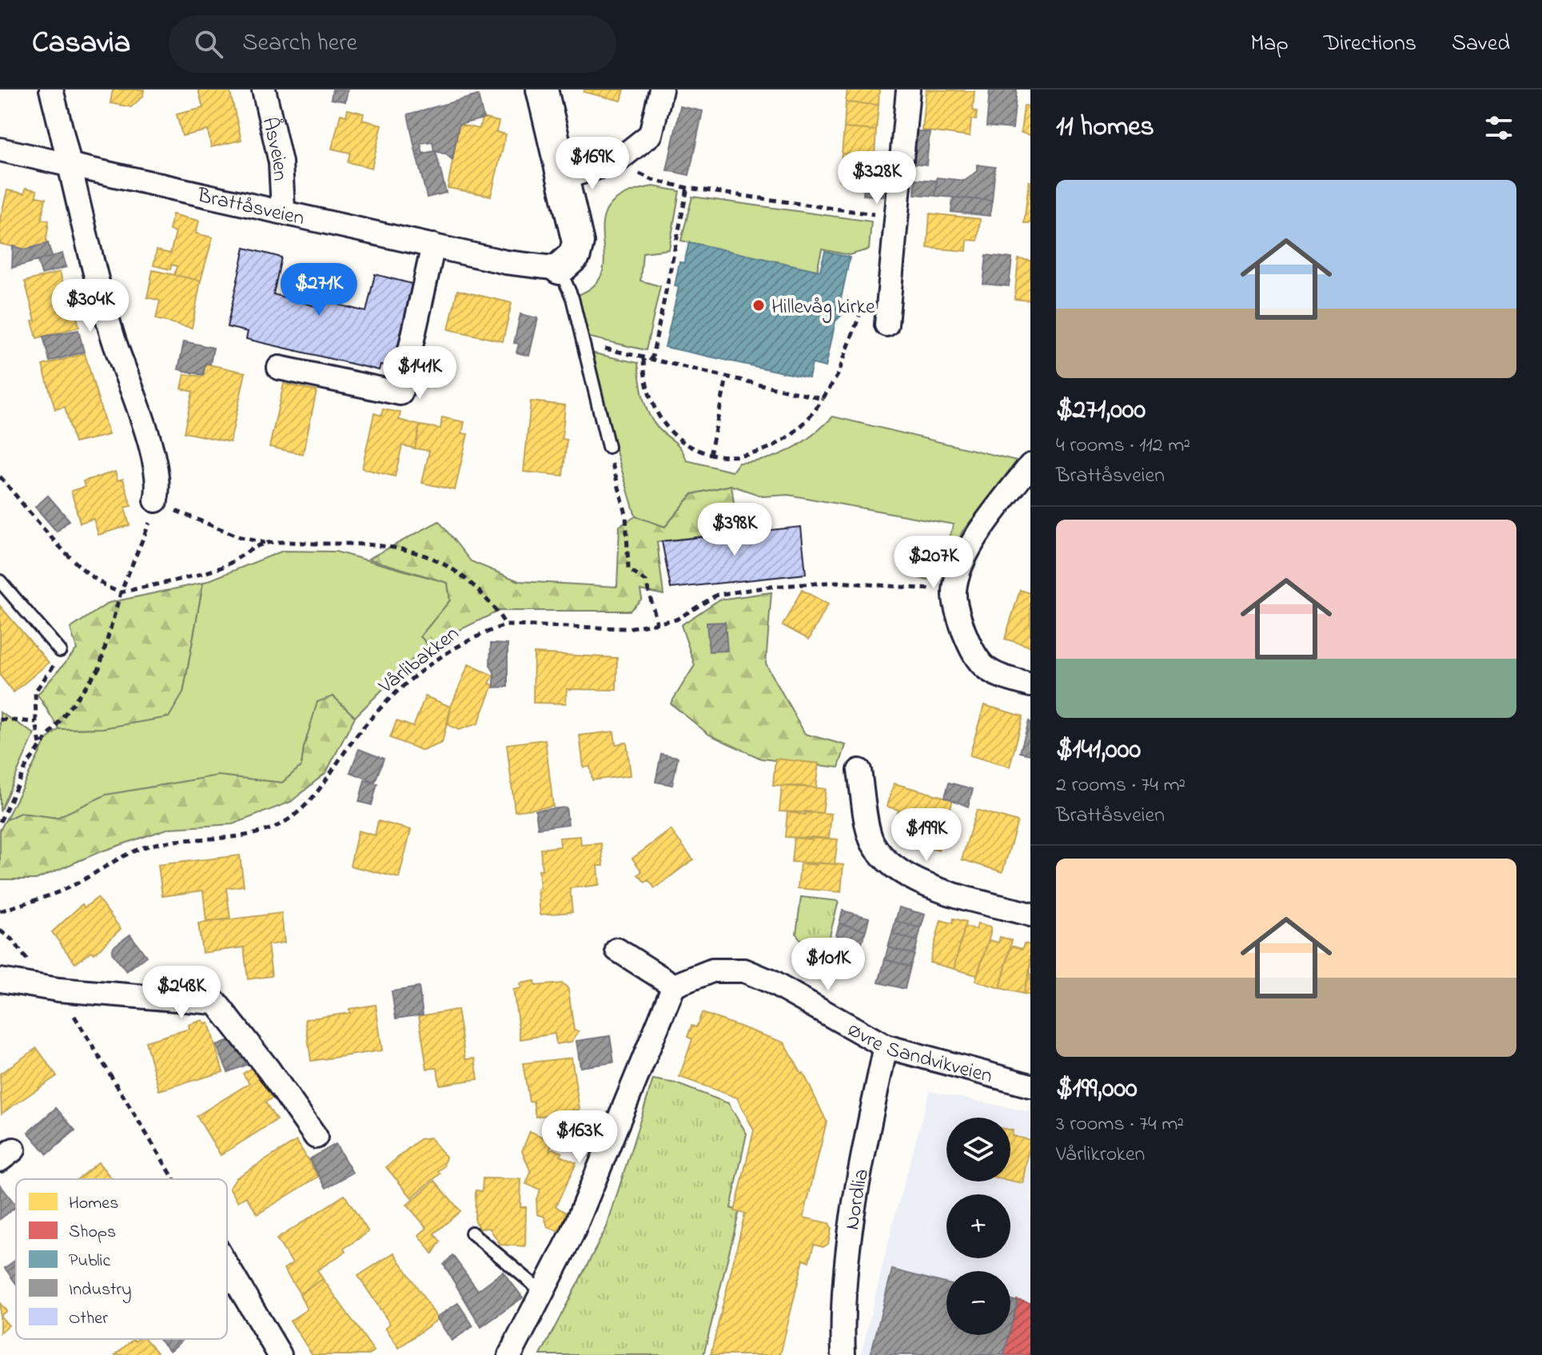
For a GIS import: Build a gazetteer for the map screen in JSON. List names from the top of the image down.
{
  "streets": {
    "street": [
      "Åsveien",
      "Brattåsveien",
      "Øvre Sandvikveien",
      "Nordlia"
    ],
    "path": ["Vårlibakken"]
  },
  "crossings": [
    ["Åsveien", "Brattåsveien"],
    ["Øvre Sandvikveien", "Nordlia"]
  ],
  "places": ["Hillevåg kirke"],
  "legend": [
    "Homes",
    "Shops",
    "Public",
    "Industry",
    "Other"
  ],
  "page": {
    "header": "Casavia",
    "search": "Search here",
    "nav": ["Map", "Directions", "Saved"],
    "heading": "11 homes",
    "price": [
      "$169K",
      "$328K",
      "$271K",
      "$304K",
      "$141K",
      "$398K",
      "$207K",
      "$199K",
      "$101K",
      "$248K",
      "$163K"
    ],
    "list": [
      {
        "name": "$271,000",
        "note": "4 rooms · 112 m² · Brattåsveien"
      },
      {
        "name": "$141,000",
        "note": "2 rooms · 74 m² · Brattåsveien"
      },
      {
        "name": "$199,000",
        "note": "3 rooms · 74 m² · Vårlikroken"
      }
    ],
    "map_buttons": ["+", "−"]
  }
}
